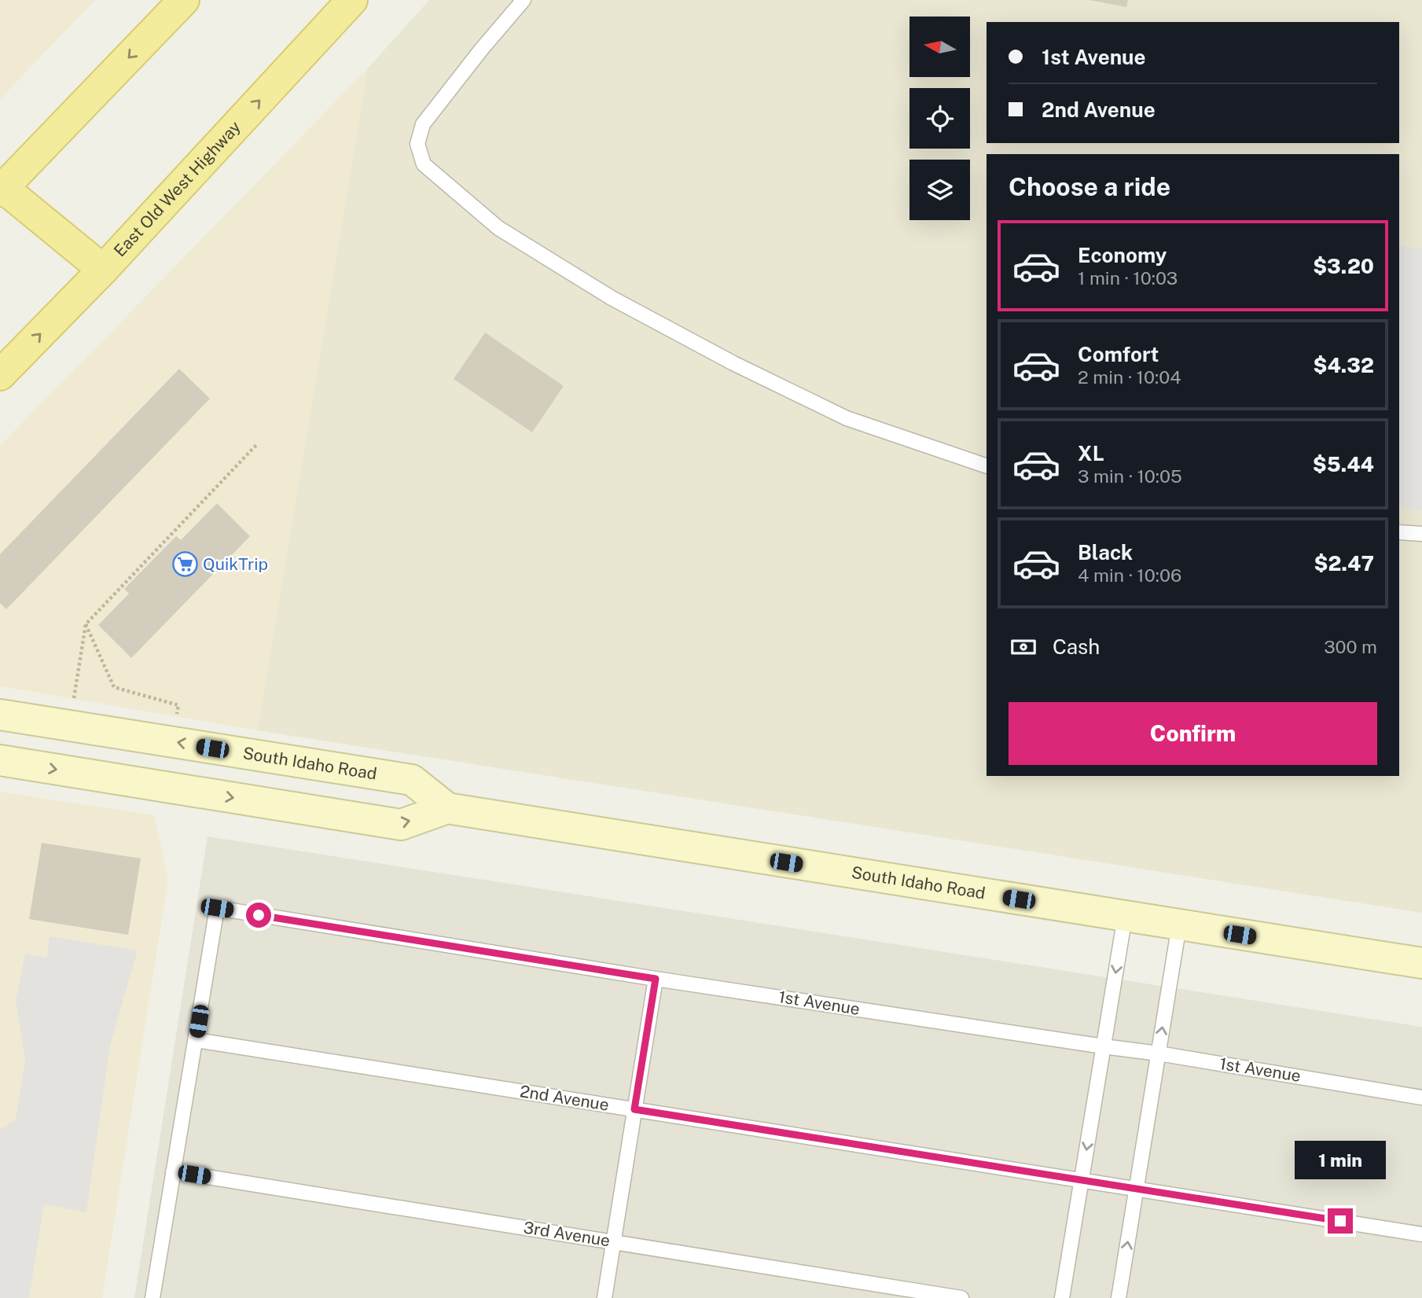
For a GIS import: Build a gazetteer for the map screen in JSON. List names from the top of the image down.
{
  "streets": {
    "main road": ["East Old West Highway", "South Idaho Road"],
    "lane": ["1st Avenue", "2nd Avenue", "3rd Avenue"]
  },
  "crossings": [
    ["1st Avenue", "2nd Avenue"]
  ],
  "places": {
    "supermarket": ["QuikTrip"]
  },
  "north": "left",
  "page": {
    "banner": ["1st Avenue", "2nd Avenue"],
    "heading": "Choose a ride",
    "list": [
      {
        "name": "Economy",
        "note": "1 min · 10:03",
        "value": "$3.20"
      },
      {
        "name": "Comfort",
        "note": "2 min · 10:04",
        "value": "$4.32"
      },
      {
        "name": "XL",
        "note": "3 min · 10:05",
        "value": "$5.44"
      },
      {
        "name": "Black",
        "note": "4 min · 10:06",
        "value": "$2.47"
      }
    ],
    "pay": ["Cash", "300 m"],
    "buttons": "Confirm",
    "bubble": "1 min"
  }
}
